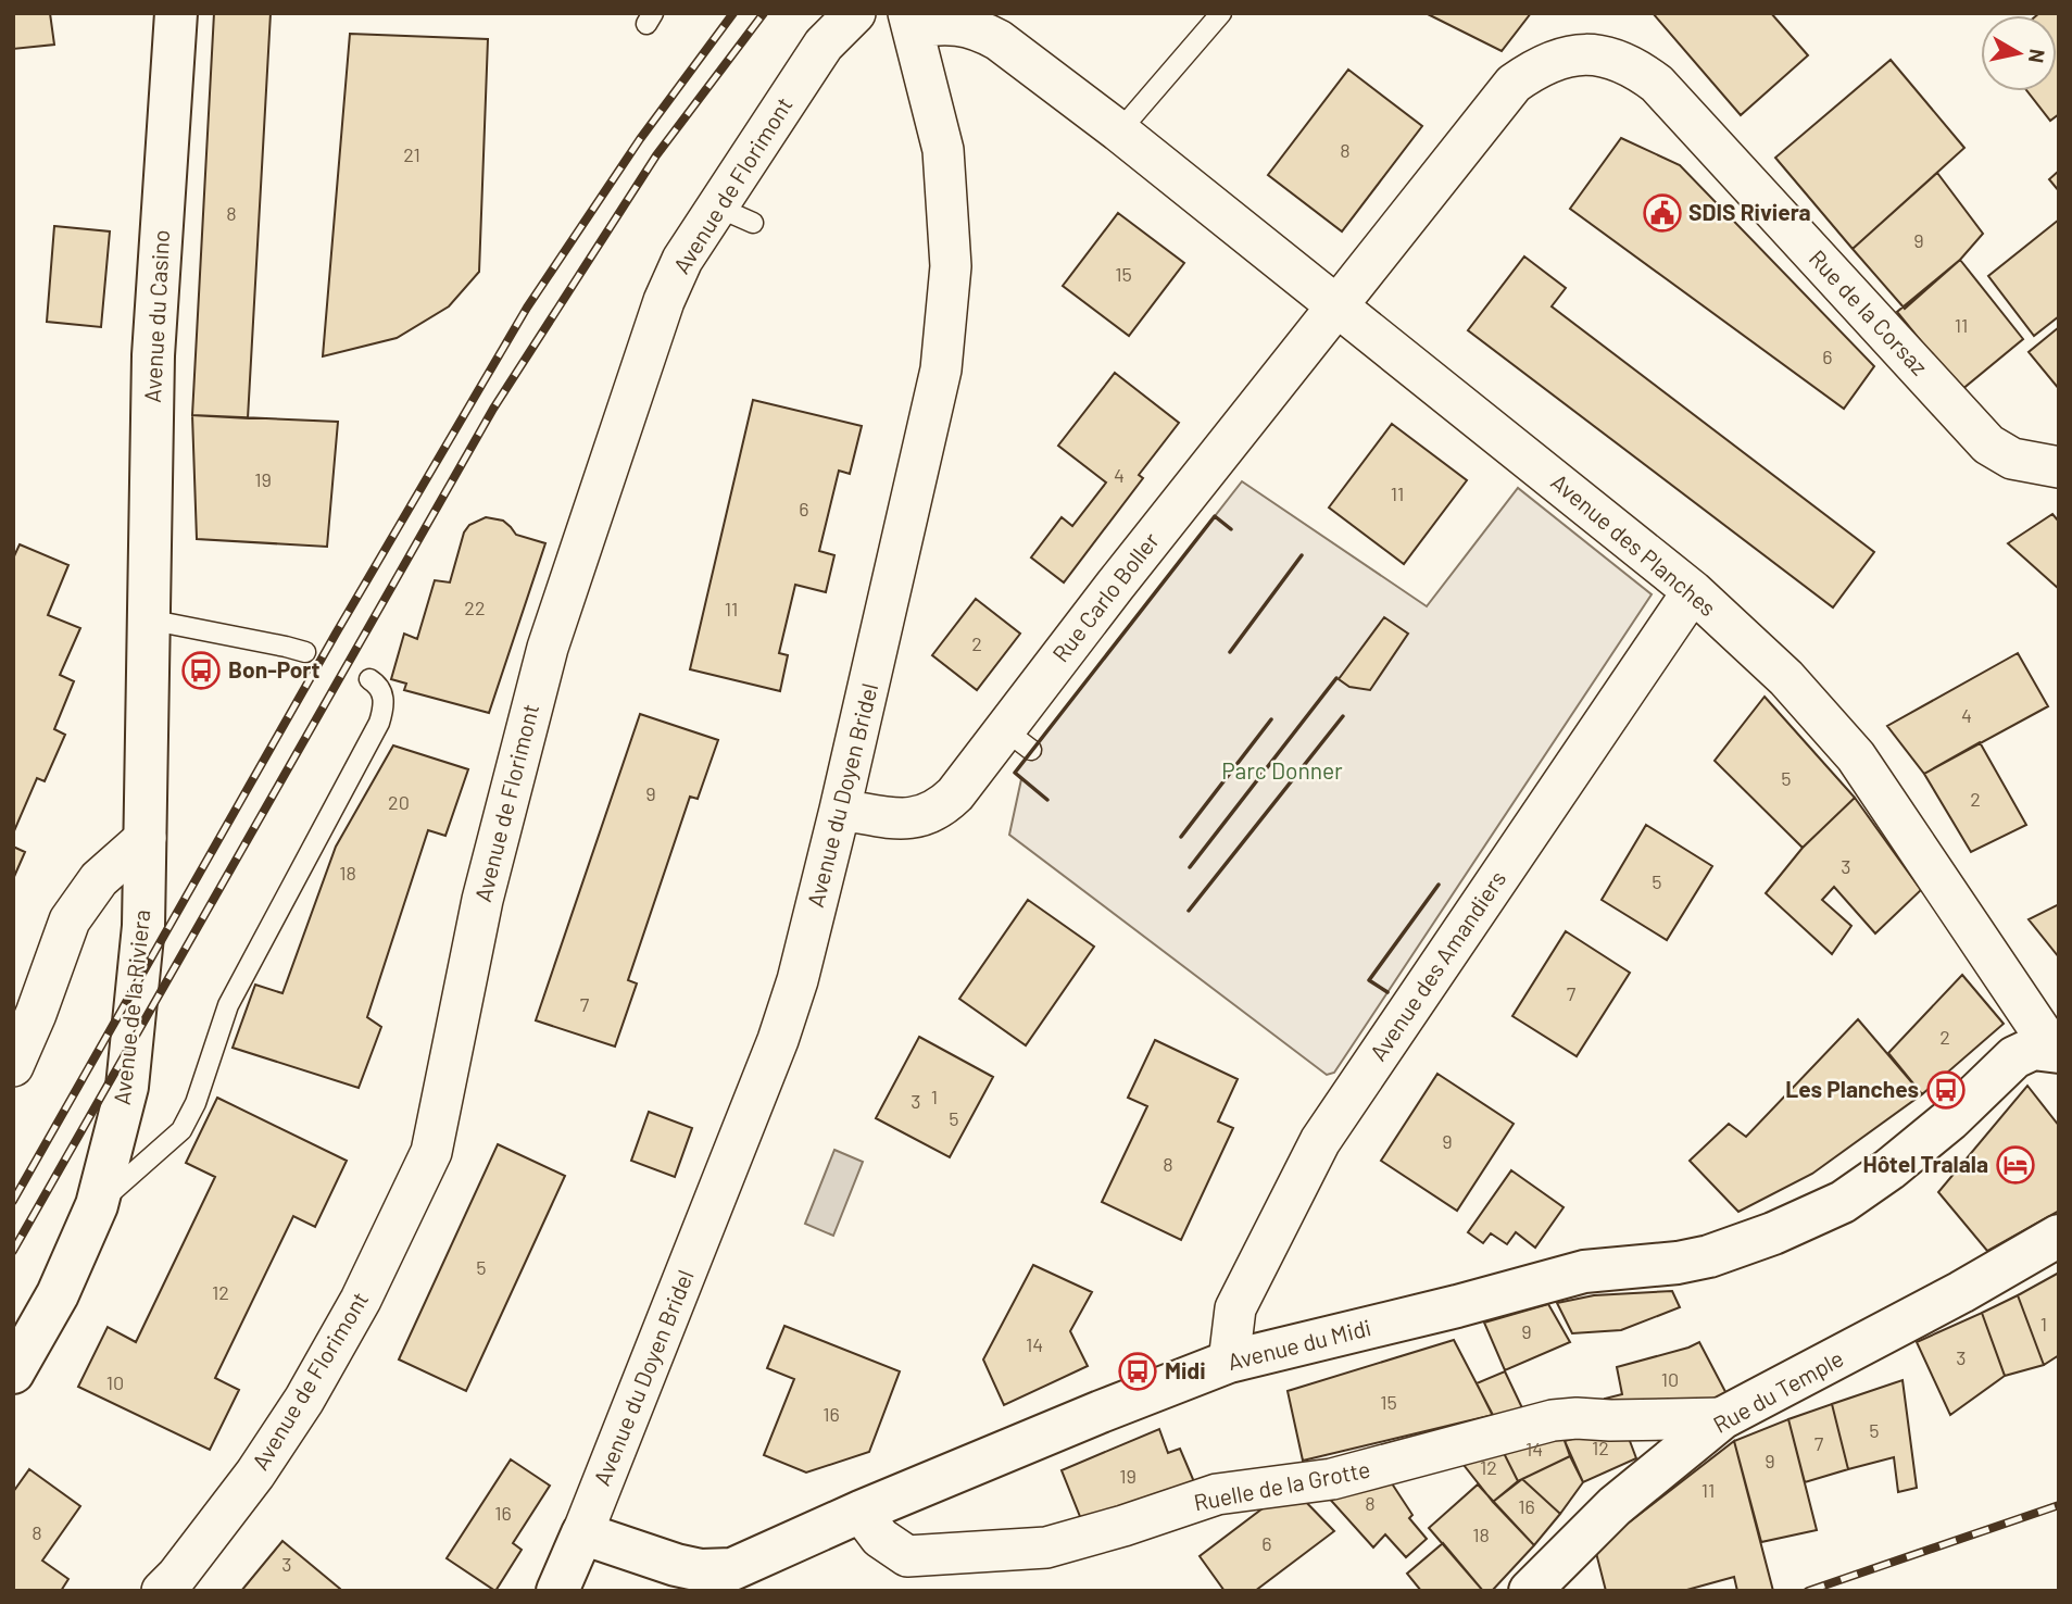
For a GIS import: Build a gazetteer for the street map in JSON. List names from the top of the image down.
{
  "streets": {
    "street": [
      "Avenue de Florimont",
      "Rue de la Corsaz",
      "Avenue du Casino",
      "Avenue des Planches",
      "Rue Carlo Boller",
      "Avenue du Doyen Bridel",
      "Avenue des Amandiers",
      "Avenue de la Riviera",
      "Avenue du Midi",
      "Rue du Temple",
      "Ruelle de la Grotte"
    ]
  },
  "crossings": [
    ["Rue de la Corsaz", "Avenue des Planches"],
    ["Rue de la Corsaz", "Rue Carlo Boller"],
    ["Avenue du Casino", "Avenue de la Riviera"],
    ["Avenue des Planches", "Rue Carlo Boller"],
    ["Avenue des Planches", "Avenue du Doyen Bridel"],
    ["Avenue des Planches", "Avenue des Amandiers"],
    ["Avenue des Planches", "Avenue du Midi"],
    ["Rue Carlo Boller", "Avenue du Doyen Bridel"],
    ["Avenue du Doyen Bridel", "Avenue du Midi"],
    ["Avenue des Amandiers", "Avenue du Midi"],
    ["Avenue du Midi", "Ruelle de la Grotte"],
    ["Rue du Temple", "Ruelle de la Grotte"]
  ],
  "parks": ["Parc Donner"],
  "places": {
    "public building": ["SDIS Riviera"],
    "bus stop": ["Bon-Port", "Les Planches", "Midi"],
    "hotel": ["Hôtel Tralala"]
  },
  "house_numbers": [
    "8",
    "21",
    "8",
    "9",
    "15",
    "11",
    "6",
    "4",
    "19",
    "11",
    "6",
    "22",
    "11",
    "2",
    "4",
    "5",
    "9",
    "2",
    "20",
    "3",
    "18",
    "5",
    "7",
    "7",
    "2",
    "1",
    "3",
    "5",
    "9",
    "8",
    "5",
    "12",
    "1",
    "9",
    "14",
    "3",
    "10",
    "10",
    "15",
    "16",
    "5",
    "7",
    "12",
    "14",
    "9",
    "12",
    "19",
    "11",
    "8",
    "16",
    "16",
    "8",
    "18",
    "6",
    "3"
  ],
  "north": "right"
}
